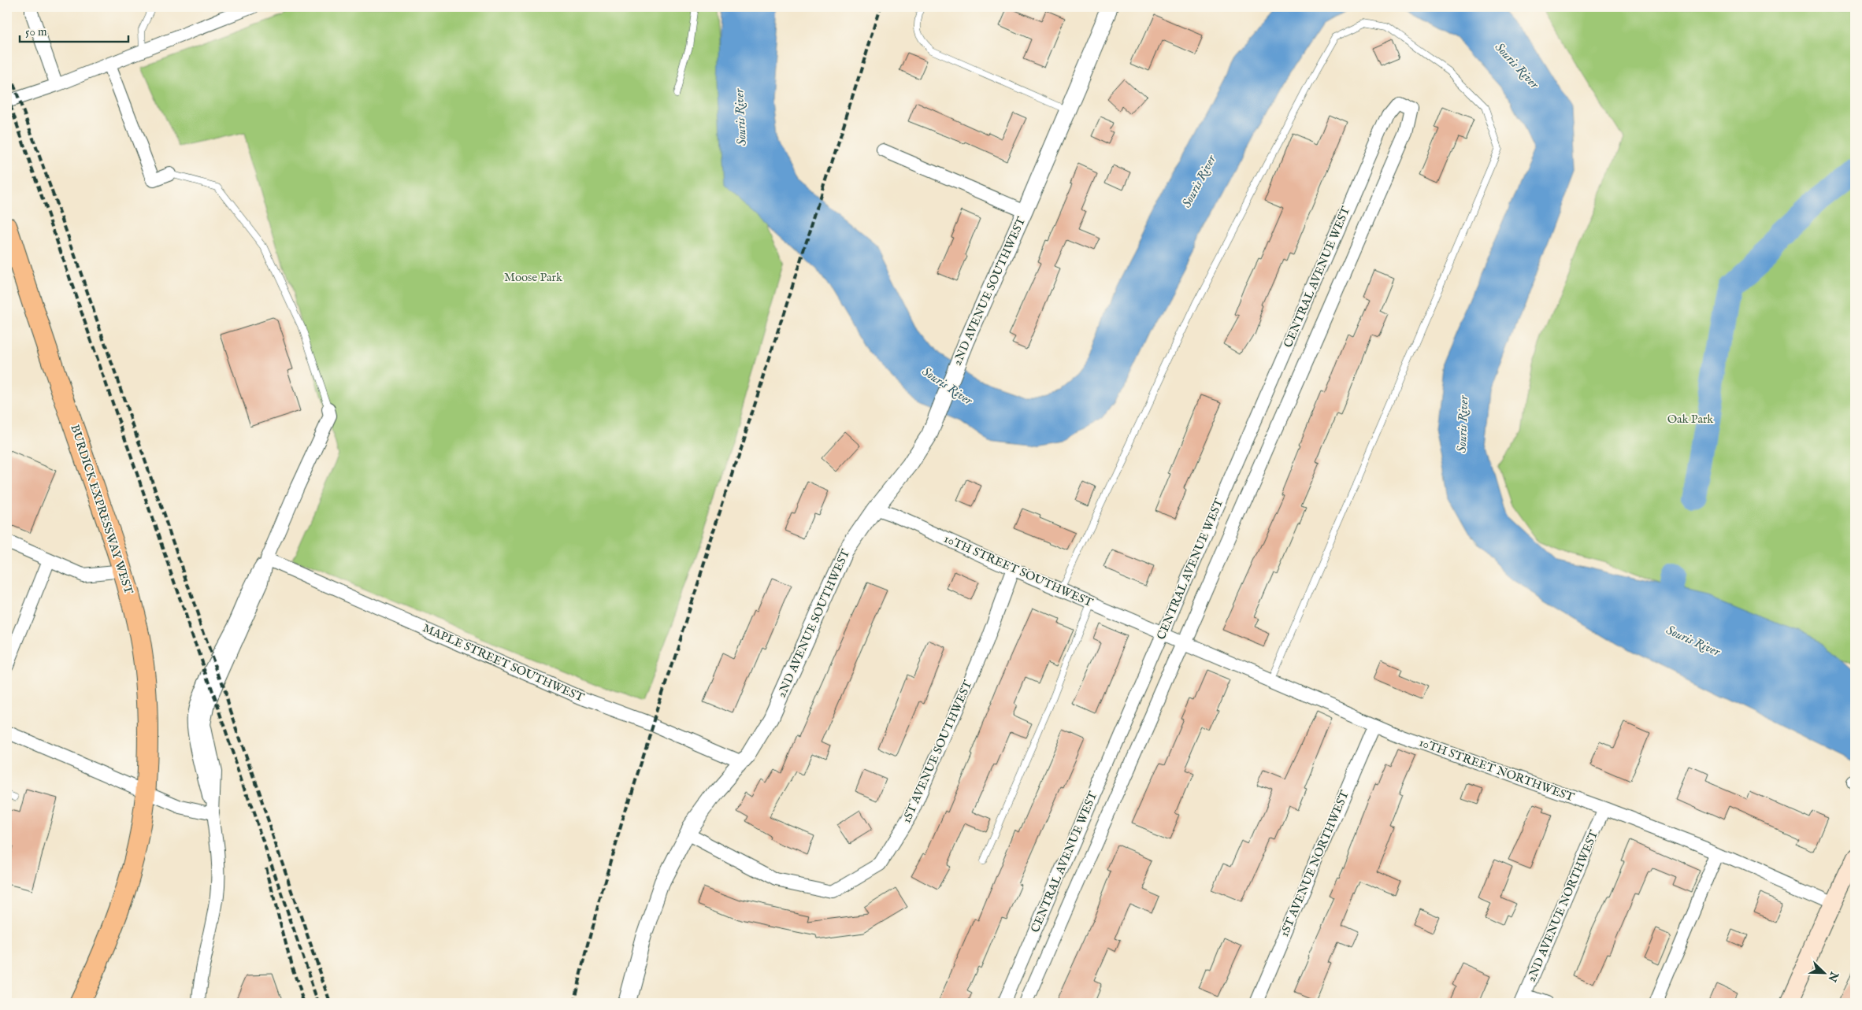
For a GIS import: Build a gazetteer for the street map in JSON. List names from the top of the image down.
{
  "streets": {
    "main road": ["BURDICK EXPRESSWAY WEST"],
    "street": [
      "CENTRAL AVENUE WEST",
      "2ND AVENUE SOUTHWEST",
      "10TH STREET SOUTHWEST",
      "MAPLE STREET SOUTHWEST",
      "1ST AVENUE SOUTHWEST",
      "10TH STREET NORTHWEST",
      "1ST AVENUE NORTHWEST",
      "2ND AVENUE NORTHWEST"
    ]
  },
  "crossings": [
    ["CENTRAL AVENUE WEST", "10TH STREET SOUTHWEST"],
    ["CENTRAL AVENUE WEST", "10TH STREET NORTHWEST"],
    ["2ND AVENUE SOUTHWEST", "10TH STREET SOUTHWEST"],
    ["2ND AVENUE SOUTHWEST", "MAPLE STREET SOUTHWEST"],
    ["2ND AVENUE SOUTHWEST", "1ST AVENUE SOUTHWEST"],
    ["10TH STREET SOUTHWEST", "1ST AVENUE SOUTHWEST"],
    ["10TH STREET SOUTHWEST", "10TH STREET NORTHWEST"],
    ["10TH STREET NORTHWEST", "1ST AVENUE NORTHWEST"],
    ["10TH STREET NORTHWEST", "2ND AVENUE NORTHWEST"]
  ],
  "water": ["Souris River"],
  "parks": ["Moose Park", "Oak Park"],
  "scale_bar": "50 m",
  "north": "bottom right"
}
